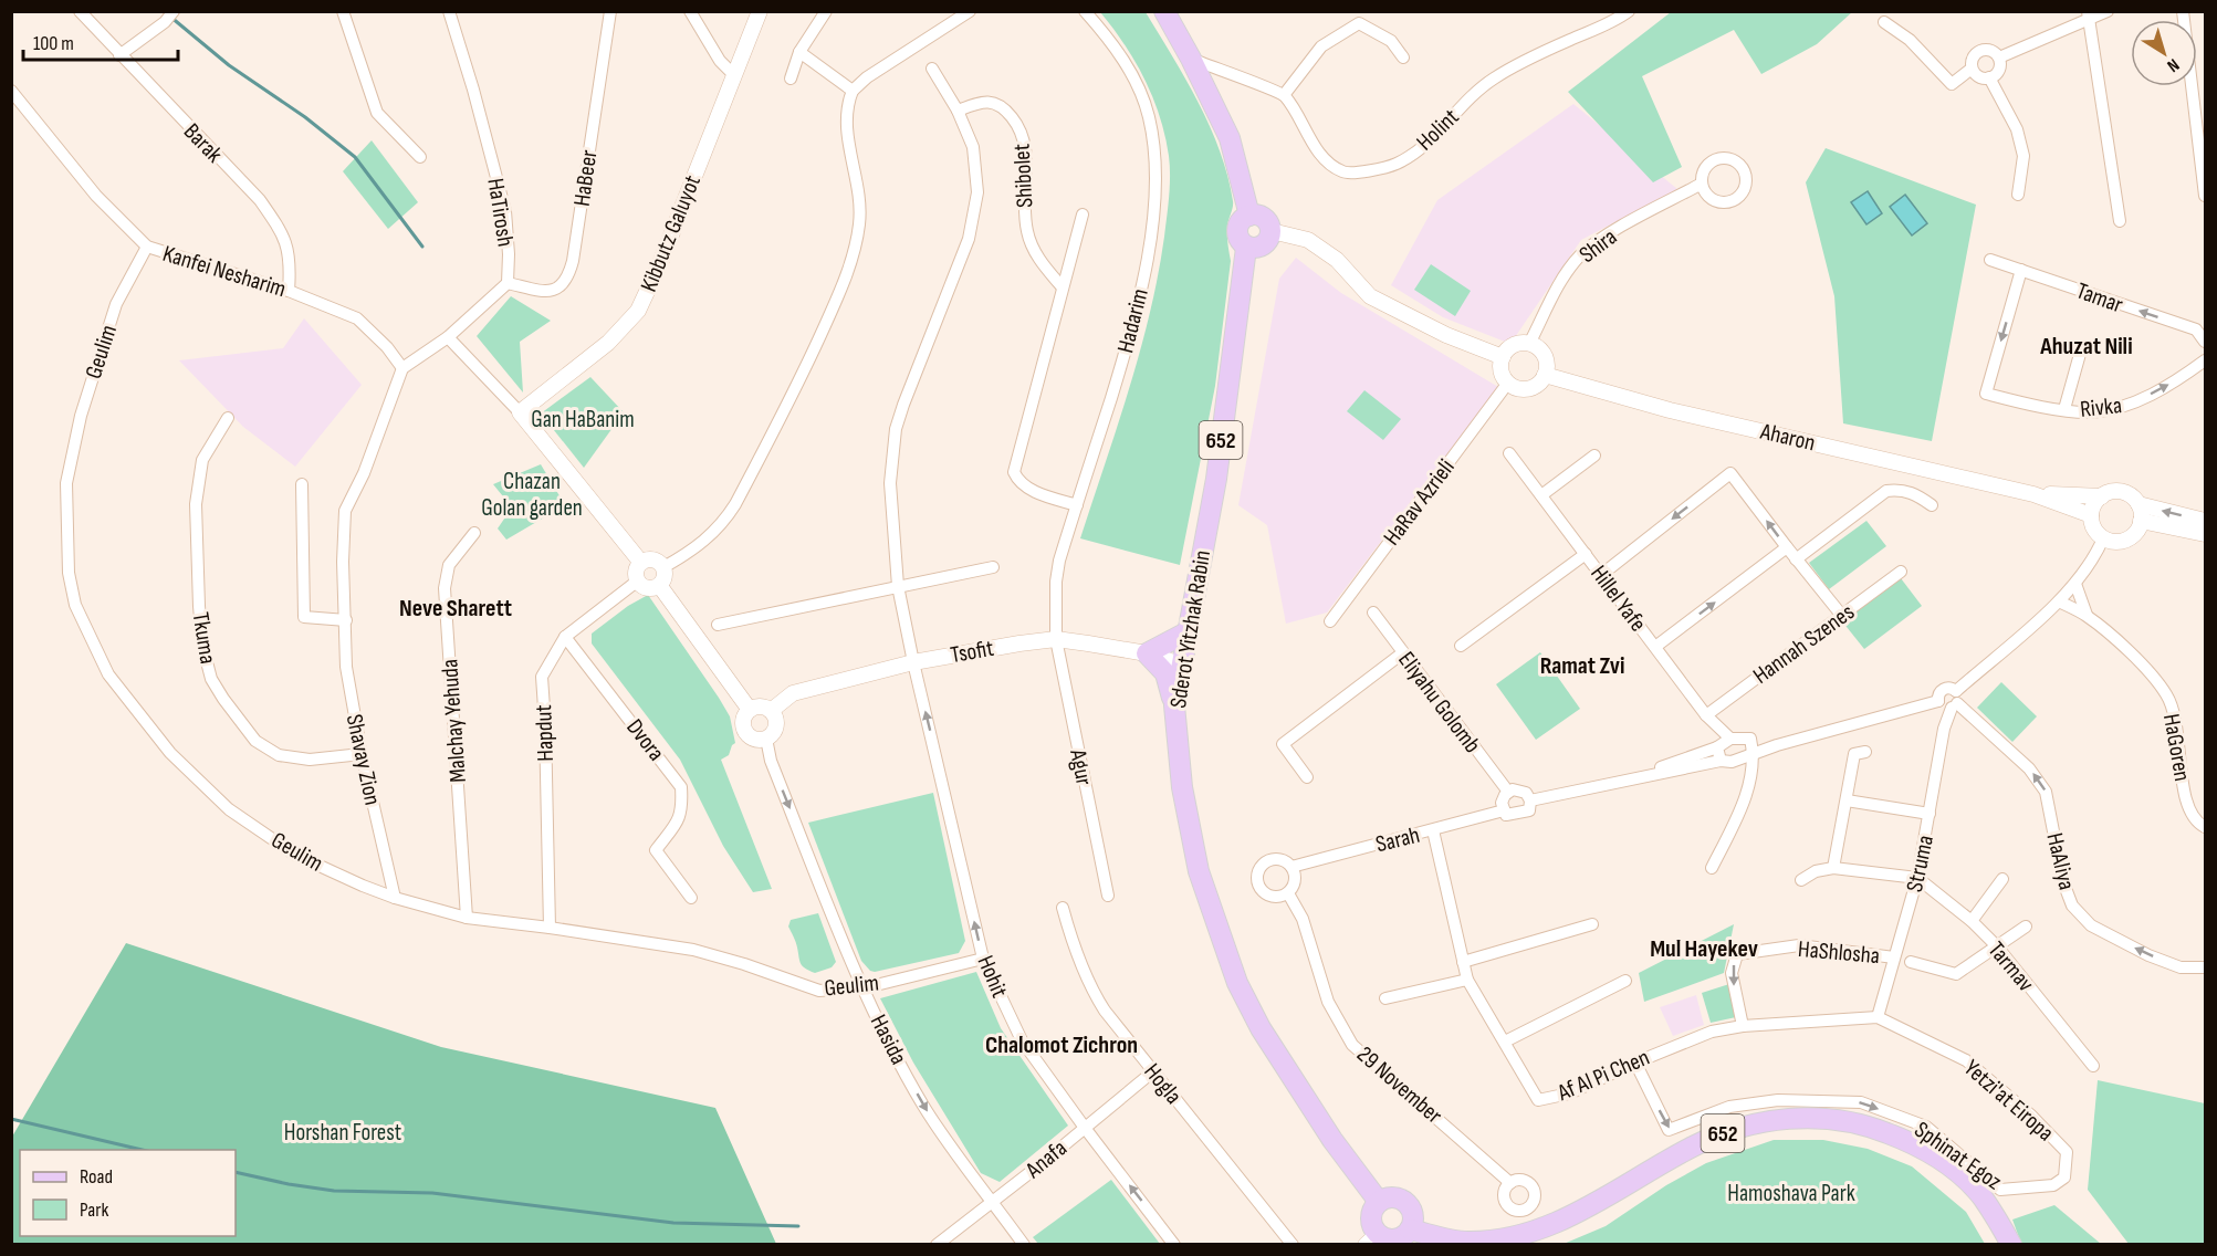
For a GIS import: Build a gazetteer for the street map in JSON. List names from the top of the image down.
{
  "streets": {
    "main road": ["652", "Sderot Yitzhak Rabin"],
    "street": [
      "Holint",
      "Barak",
      "Shibolet",
      "HaBeer",
      "HaTirosh",
      "Kibbutz Galuyot",
      "Shira",
      "Kanfei Nesharim",
      "Tamar",
      "Hadarim",
      "Geulim",
      "Rivka",
      "Aharon",
      "HaRav Azrieli",
      "Hillel Yafe",
      "Tkuma",
      "Hannah Szenes",
      "Tsofit",
      "Eliyahu Golomb",
      "Malchay Yehuda",
      "Hapdut",
      "Dvora",
      "HaGoren",
      "Shavay Zion",
      "Agur",
      "Sarah",
      "HaAliya",
      "Struma",
      "HaShlosha",
      "Tarmav",
      "Hohit",
      "Hasida",
      "Af Al Pi Chen",
      "Hogla",
      "29 November",
      "Yetzi'at Eiropa",
      "Sphinat Egoz",
      "Anafa"
    ]
  },
  "crossings": [
    ["Barak", "Kanfei Nesharim"],
    ["Shibolet", "Hohit"],
    ["HaBeer", "HaTirosh"],
    ["Shira", "Aharon"],
    ["Shira", "HaRav Azrieli"],
    ["Kanfei Nesharim", "Geulim"],
    ["Kanfei Nesharim", "Shavay Zion"],
    ["Tamar", "Rivka"],
    ["Hadarim", "Tsofit"],
    ["Hadarim", "Agur"],
    ["Geulim", "Malchay Yehuda"],
    ["Geulim", "Hapdut"],
    ["Geulim", "Shavay Zion"],
    ["Geulim", "Hohit"],
    ["Geulim", "Hasida"],
    ["Aharon", "HaRav Azrieli"],
    ["652", "Sderot Yitzhak Rabin"],
    ["Hillel Yafe", "Hannah Szenes"],
    ["Sderot Yitzhak Rabin", "Tsofit"],
    ["Tkuma", "Shavay Zion"],
    ["Tsofit", "Agur"],
    ["Tsofit", "Hohit"],
    ["Tsofit", "Hasida"],
    ["Eliyahu Golomb", "Sarah"],
    ["Hapdut", "Dvora"],
    ["Sarah", "Af Al Pi Chen"],
    ["Sarah", "29 November"],
    ["HaAliya", "Struma"],
    ["Struma", "HaShlosha"],
    ["Struma", "Tarmav"],
    ["Struma", "Af Al Pi Chen"],
    ["Struma", "Yetzi'at Eiropa"],
    ["HaShlosha", "Af Al Pi Chen"],
    ["Hohit", "Anafa"],
    ["Hasida", "Anafa"],
    ["Af Al Pi Chen", "Yetzi'at Eiropa"],
    ["Af Al Pi Chen", "Sphinat Egoz"],
    ["Hogla", "Anafa"],
    ["Yetzi'at Eiropa", "Sphinat Egoz"]
  ],
  "one_way": [
    "Tamar",
    "HaAliya",
    "Hasida",
    "Sphinat Egoz"
  ],
  "districts": [
    "Ahuzat Nili",
    "Neve Sharett",
    "Ramat Zvi",
    "Mul Hayekev",
    "Chalomot Zichron"
  ],
  "parks": [
    "Gan HaBanim",
    "Chazan Golan garden",
    "Horshan Forest",
    "Hamoshava Park"
  ],
  "legend": ["Road", "Park"],
  "scale_bar": "100 m",
  "north": "bottom right"
}
